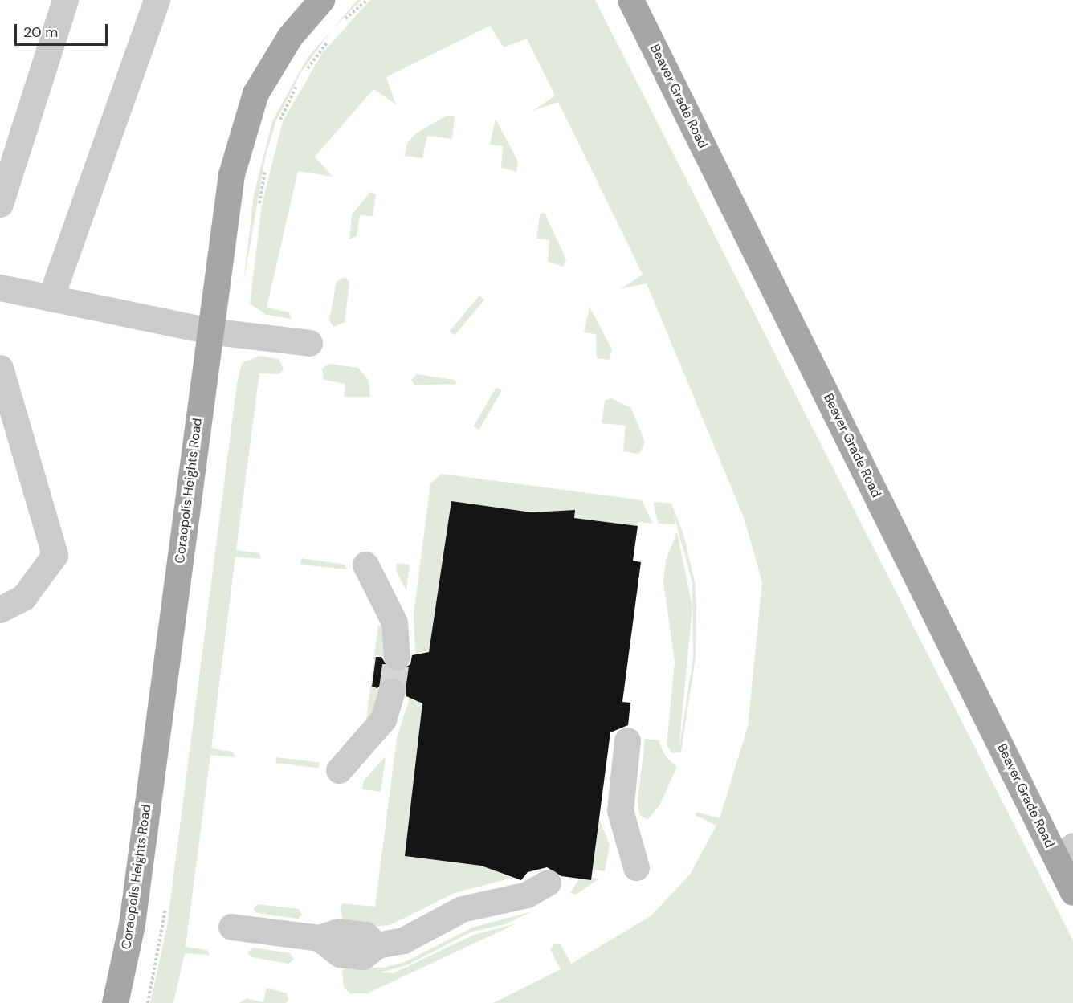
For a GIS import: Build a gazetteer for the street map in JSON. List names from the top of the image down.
{
  "streets": {
    "main road": ["Beaver Grade Road", "Coraopolis Heights Road"]
  },
  "scale_bar": "20 m"
}
